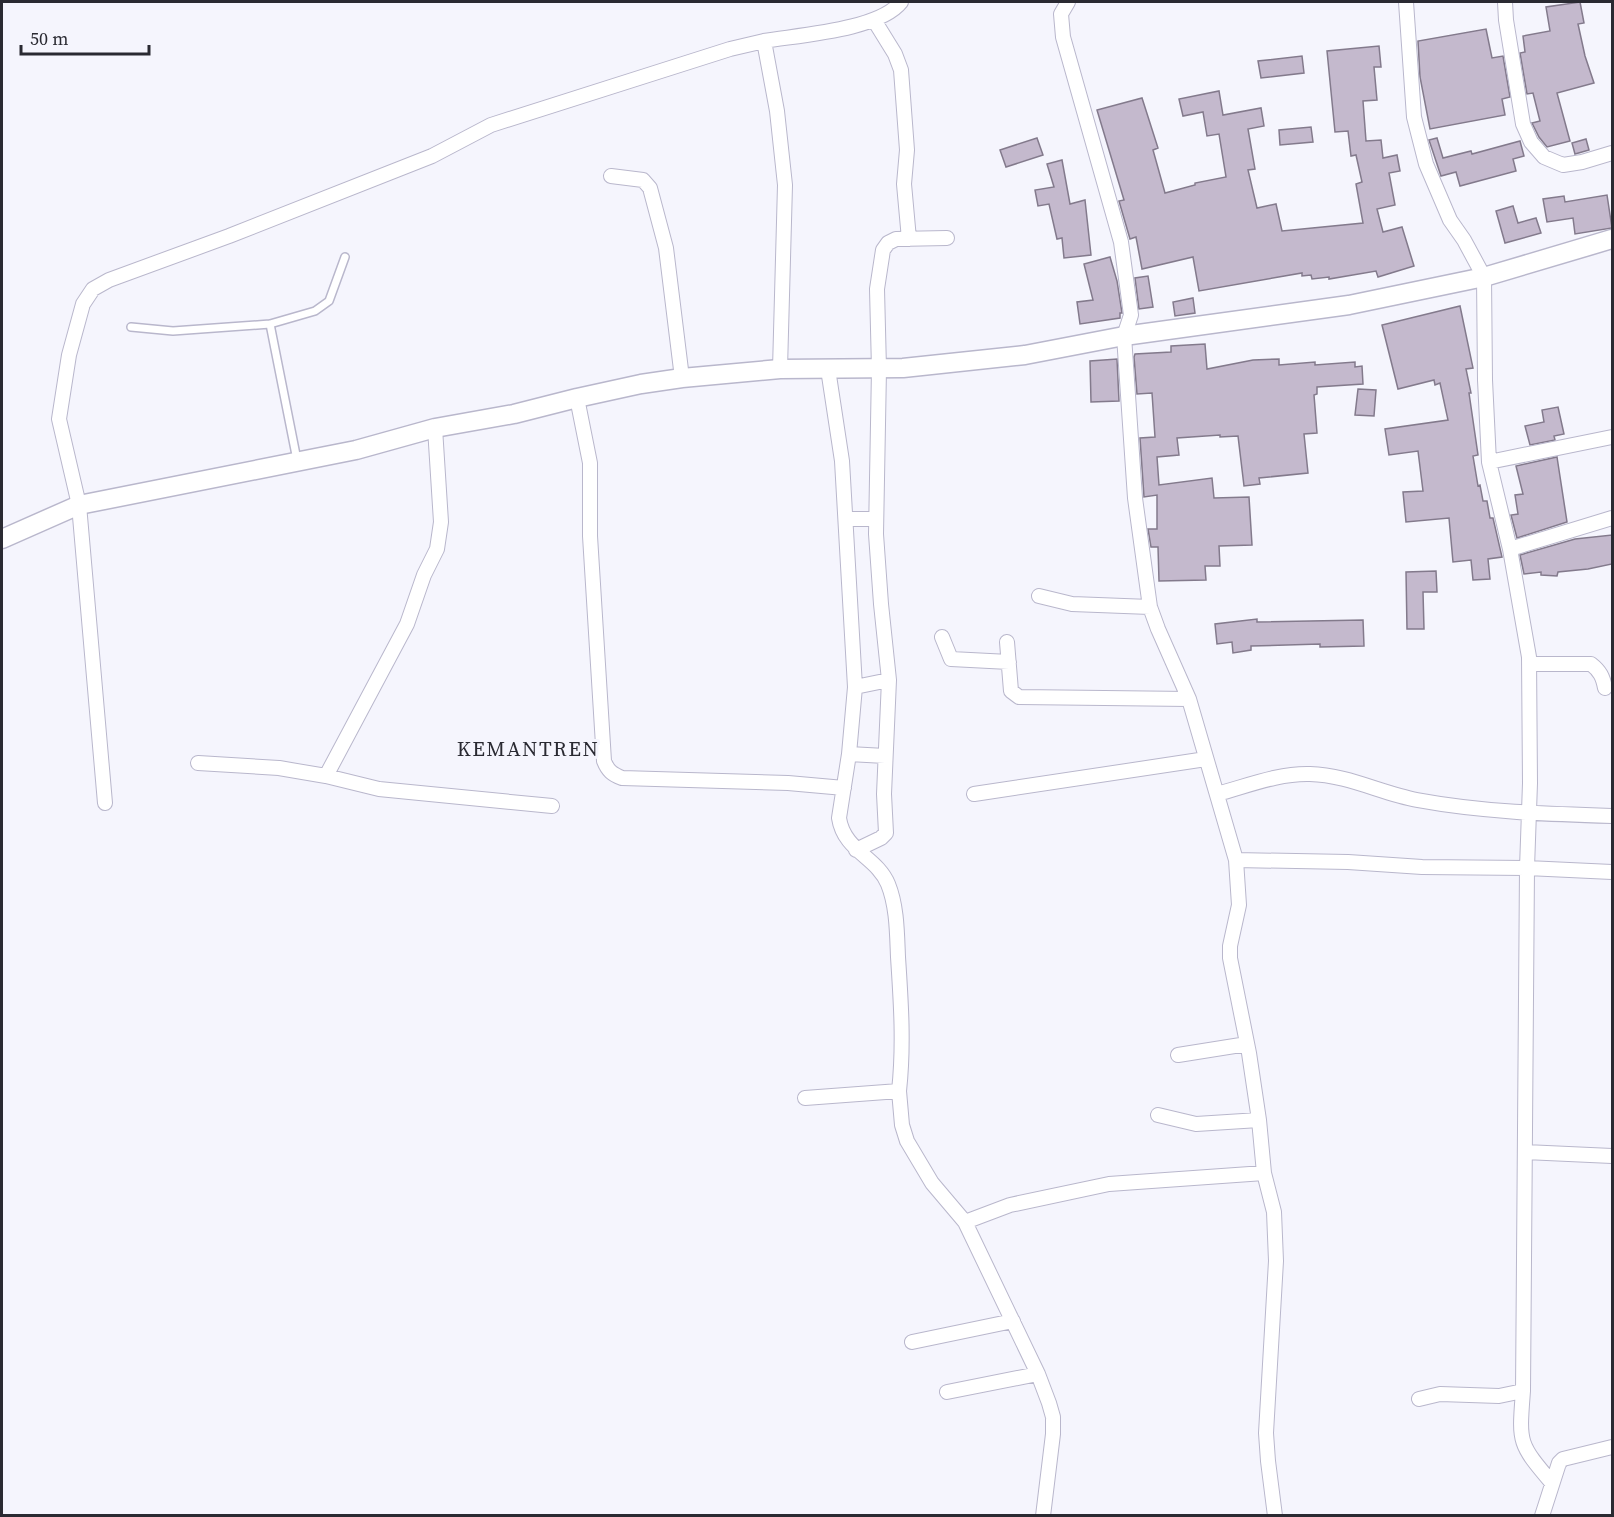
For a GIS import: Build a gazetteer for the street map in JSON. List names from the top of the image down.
{
  "districts": ["KEMANTREN"],
  "scale_bar": "50 m"
}
